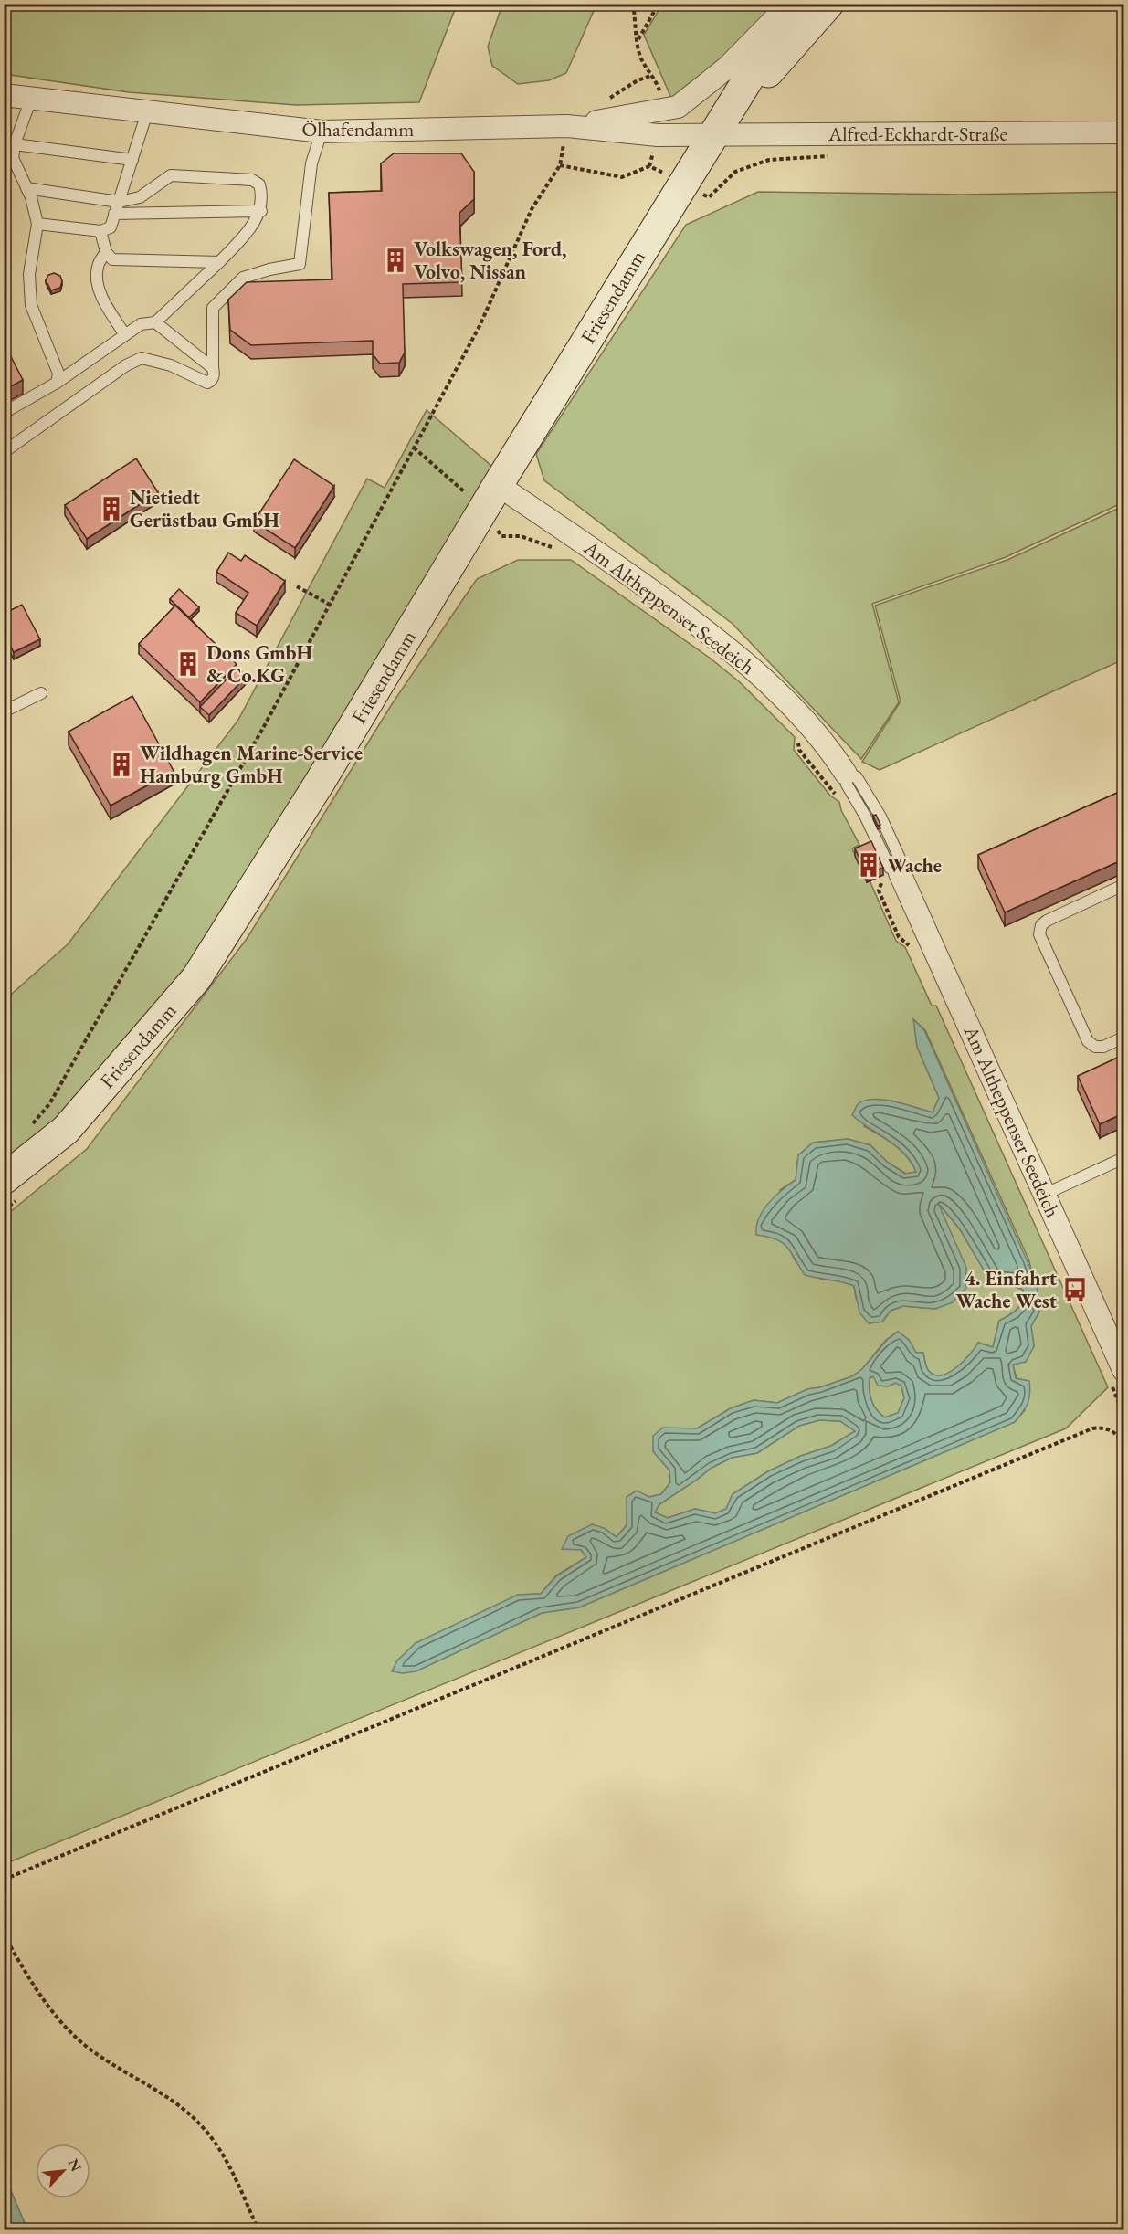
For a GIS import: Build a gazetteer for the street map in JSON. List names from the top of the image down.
{
  "streets": {
    "main road": ["Friesendamm"],
    "street": ["Ölhafendamm", "Alfred-Eckhardt-Straße", "Am Altheppenser Seedeich"]
  },
  "crossings": [
    ["Ölhafendamm", "Alfred-Eckhardt-Straße"],
    ["Ölhafendamm", "Friesendamm"],
    ["Alfred-Eckhardt-Straße", "Friesendamm"],
    ["Friesendamm", "Am Altheppenser Seedeich"]
  ],
  "places": {
    "building": [
      "Volkswagen, Ford, Volvo, Nissan",
      "Nietiedt Gerüstbau GmbH",
      "Dons GmbH & Co.KG",
      "Wildhagen Marine-Service Hamburg GmbH",
      "Wache"
    ],
    "bus stop": ["4. Einfahrt Wache West"]
  },
  "north": "top right"
}
